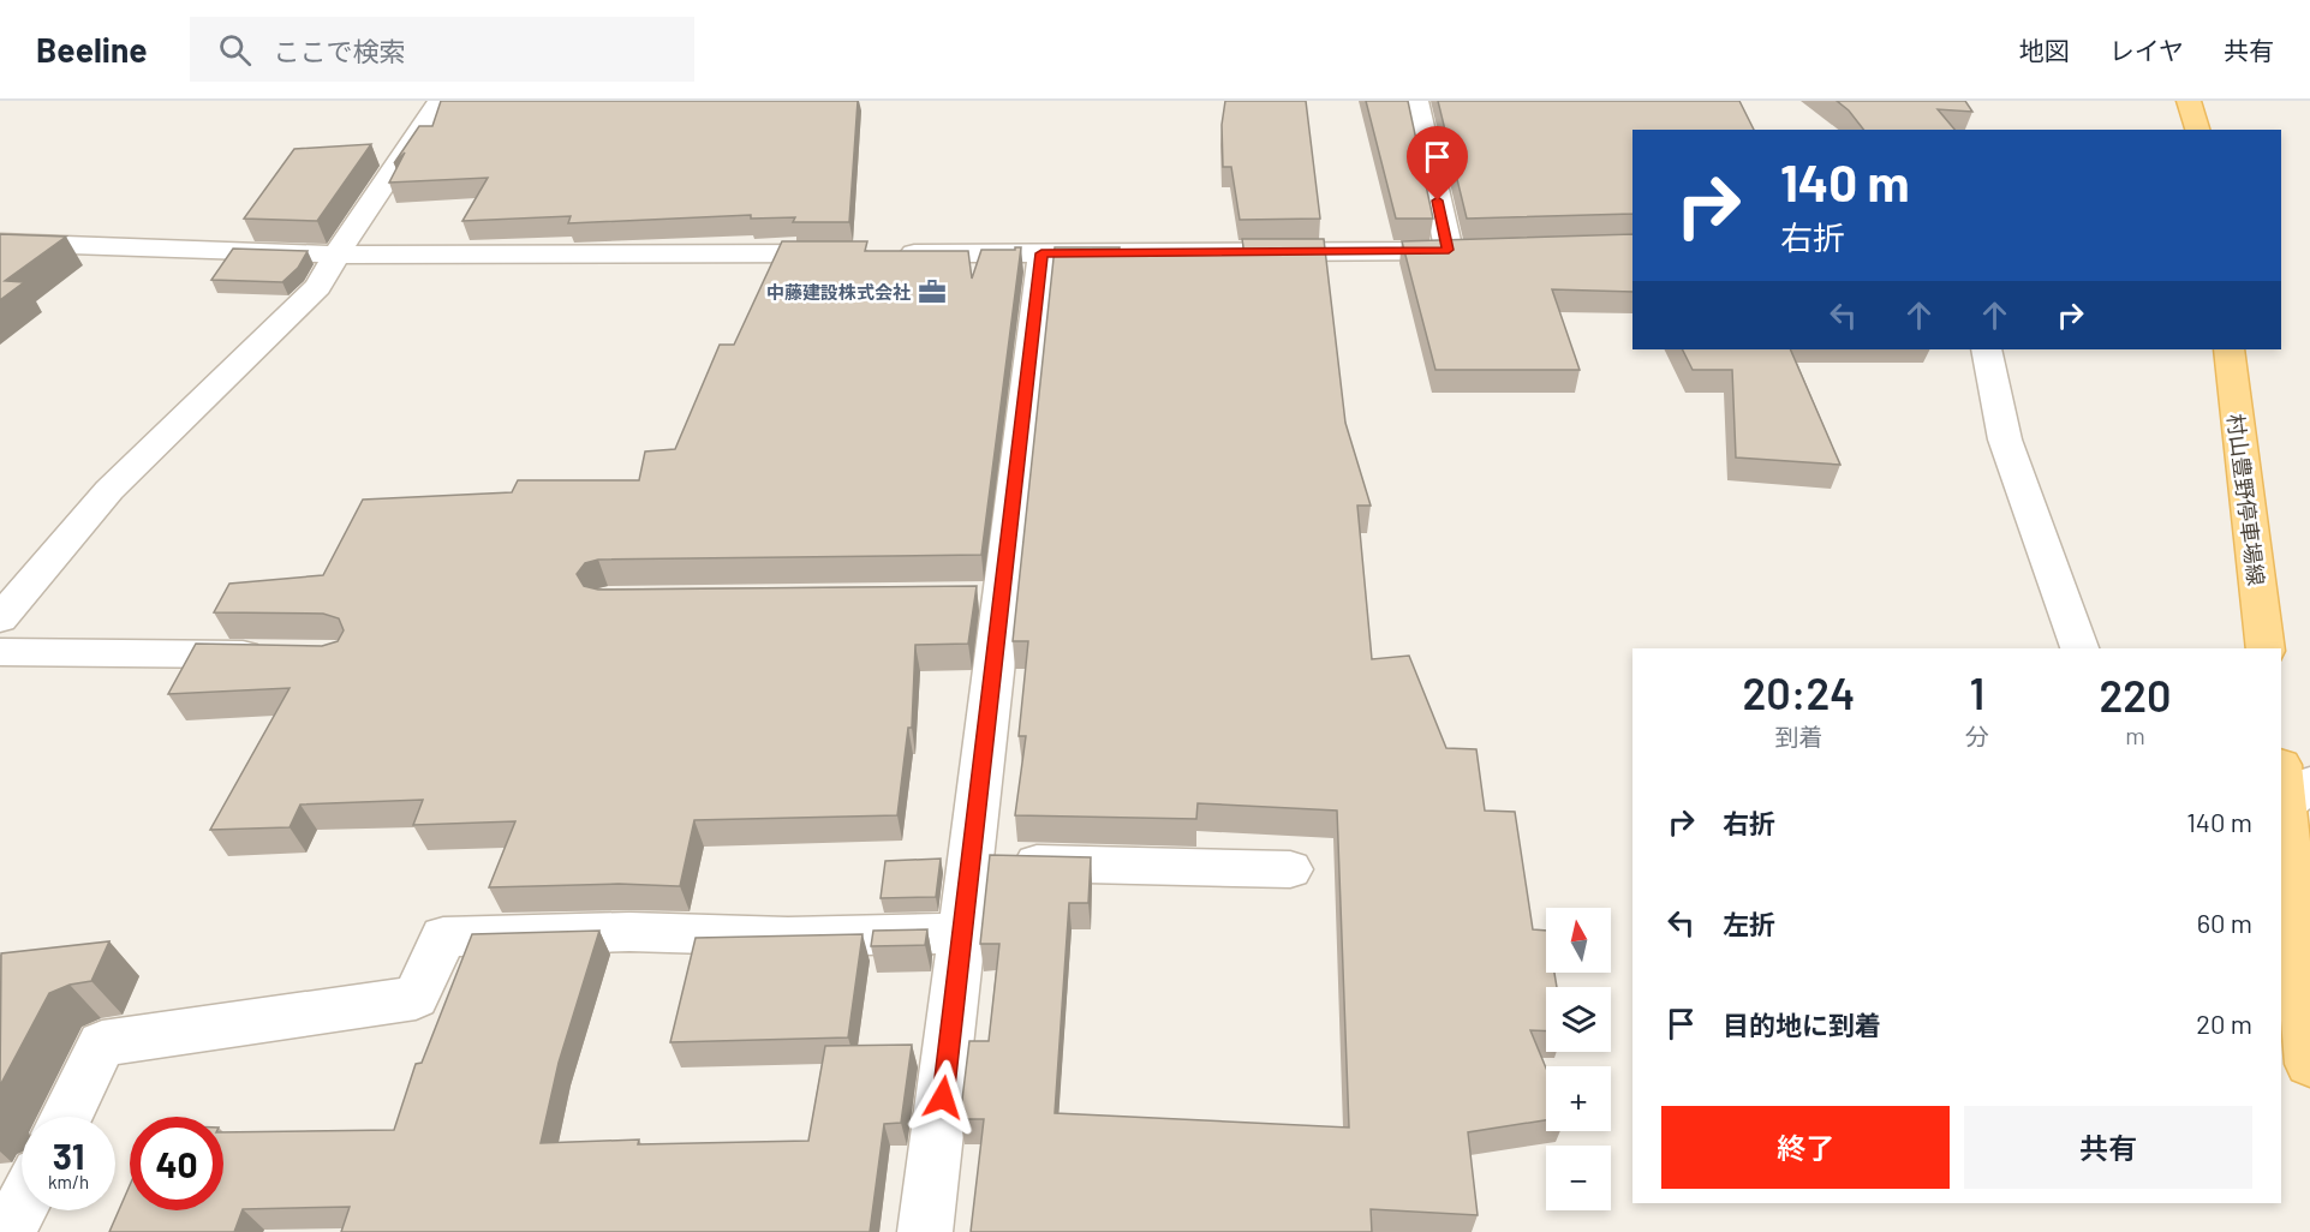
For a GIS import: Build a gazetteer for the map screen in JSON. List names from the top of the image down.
{
  "streets": {
    "main road": ["村山豊野停車場線"]
  },
  "places": {
    "office": ["中藤建設株式会社"]
  },
  "north": "top",
  "page": {
    "header": "Beeline",
    "search": "ここで検索",
    "nav": ["地図", "レイヤ", "共有"],
    "turn": ["140 m", "右折"],
    "eta": [
      "20:24",
      "到着",
      "1",
      "分",
      "220",
      "m"
    ],
    "list": [
      {
        "name": "右折",
        "value": "140 m"
      },
      {
        "name": "左折",
        "value": "60 m"
      },
      {
        "name": "目的地に到着",
        "value": "20 m"
      }
    ],
    "map_buttons": ["+", "−"],
    "buttons": ["終了", "共有"],
    "speed": "31 km/h",
    "limit": "40"
  }
}
